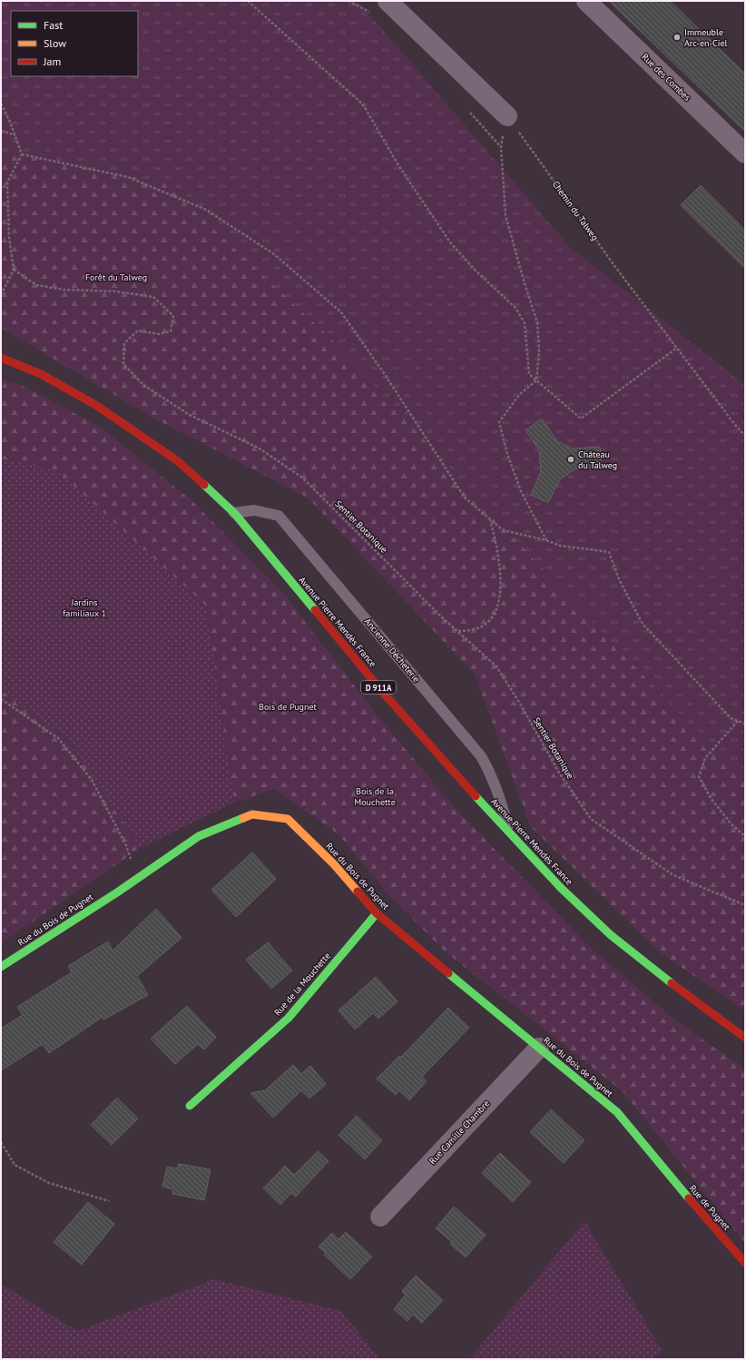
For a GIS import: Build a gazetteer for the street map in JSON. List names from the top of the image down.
{
  "streets": {
    "street": [
      "Rue des Combes",
      "Avenue Pierre Mendès France",
      "D 911A",
      "Rue du Bois de Pugnet",
      "Rue de la Mouchette",
      "Rue Camille Chambre",
      "Rue de Pugnet"
    ],
    "lane": ["Ancienne Décheterie"],
    "path": ["Chemin du Talweg", "Sentier Botanique"]
  },
  "crossings": [
    ["Avenue Pierre Mendès France", "Ancienne Décheterie"],
    ["Rue du Bois de Pugnet", "Rue de la Mouchette"],
    ["Rue du Bois de Pugnet", "Rue Camille Chambre"],
    ["Rue du Bois de Pugnet", "Rue de Pugnet"]
  ],
  "parks": [
    "Forêt du Talweg",
    "Jardins familiaux 1",
    "Bois de Pugnet",
    "Bois de la Mouchette"
  ],
  "places": ["Immeuble Arc-en-Ciel", "Château du Talweg"],
  "legend": ["Fast", "Slow", "Jam"]
}
